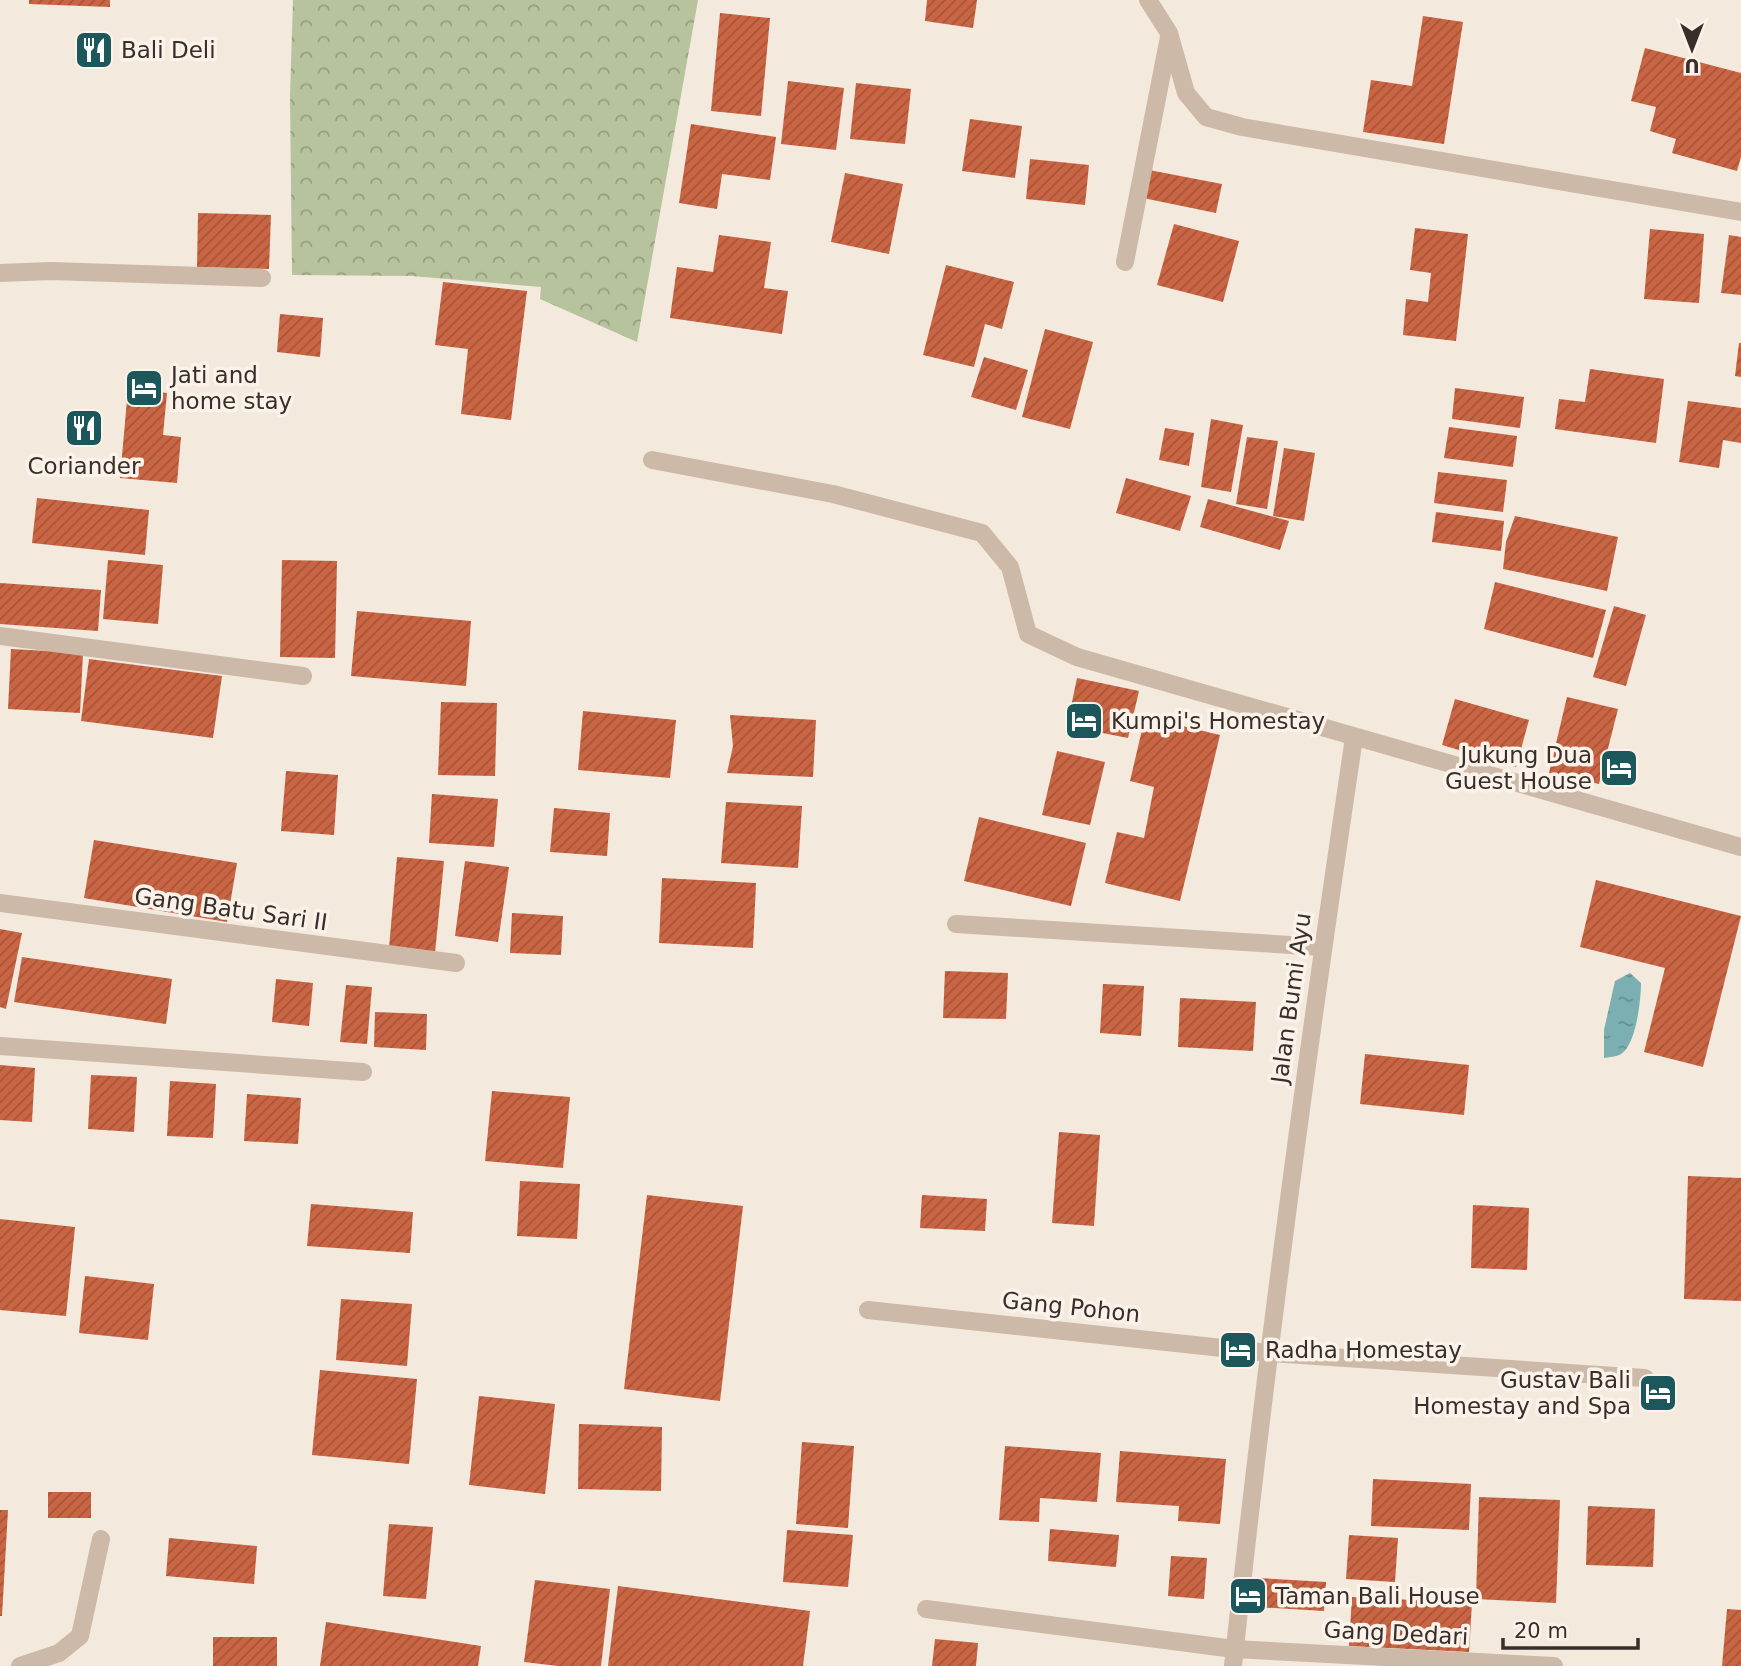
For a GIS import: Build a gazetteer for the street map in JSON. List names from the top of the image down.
{
  "streets": {
    "street": [
      "Gang Batu Sari II",
      "Jalan Bumi Ayu",
      "Gang Pohon",
      "Gang Dedari"
    ]
  },
  "crossings": [
    ["Jalan Bumi Ayu", "Gang Pohon"],
    ["Jalan Bumi Ayu", "Gang Dedari"]
  ],
  "places": {
    "restaurant": ["Bali Deli", "Coriander"],
    "hotel": [
      "Jati and home stay",
      "Kumpi's Homestay",
      "Jukung Dua Guest House",
      "Radha Homestay",
      "Gustav Bali Homestay and Spa",
      "Taman Bali House"
    ]
  },
  "scale_bar": "20 m",
  "north": "bottom"
}
